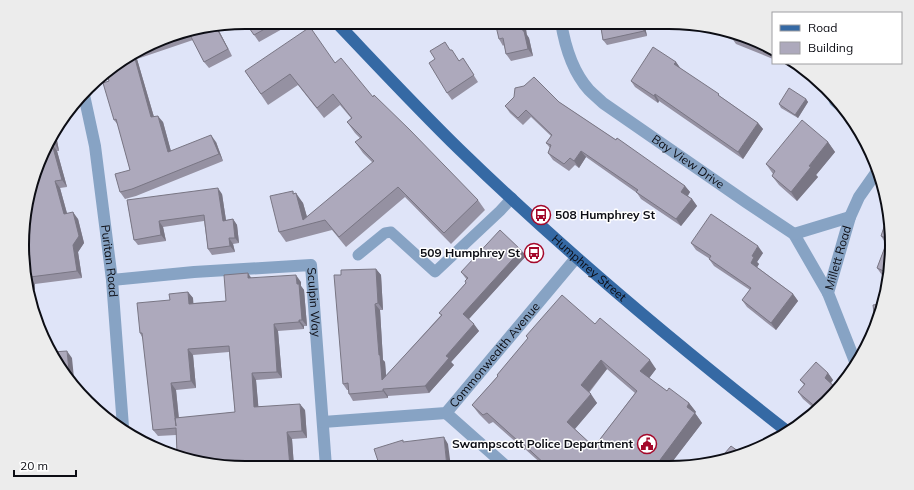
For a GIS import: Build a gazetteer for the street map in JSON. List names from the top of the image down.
{
  "streets": {
    "main road": ["Humphrey Street"],
    "street": [
      "Bay View Drive",
      "Millett Road",
      "Puritan Road",
      "Sculpin Way",
      "Commonwealth Avenue"
    ]
  },
  "crossings": [
    ["Bay View Drive", "Millett Road"],
    ["Puritan Road", "Sculpin Way"],
    ["Humphrey Street", "Commonwealth Avenue"],
    ["Sculpin Way", "Commonwealth Avenue"]
  ],
  "places": {
    "bus stop": ["508 Humphrey St", "509 Humphrey St"],
    "public building": ["Swampscott Police Department"]
  },
  "legend": ["Road", "Building"],
  "scale_bar": "20 m"
}
